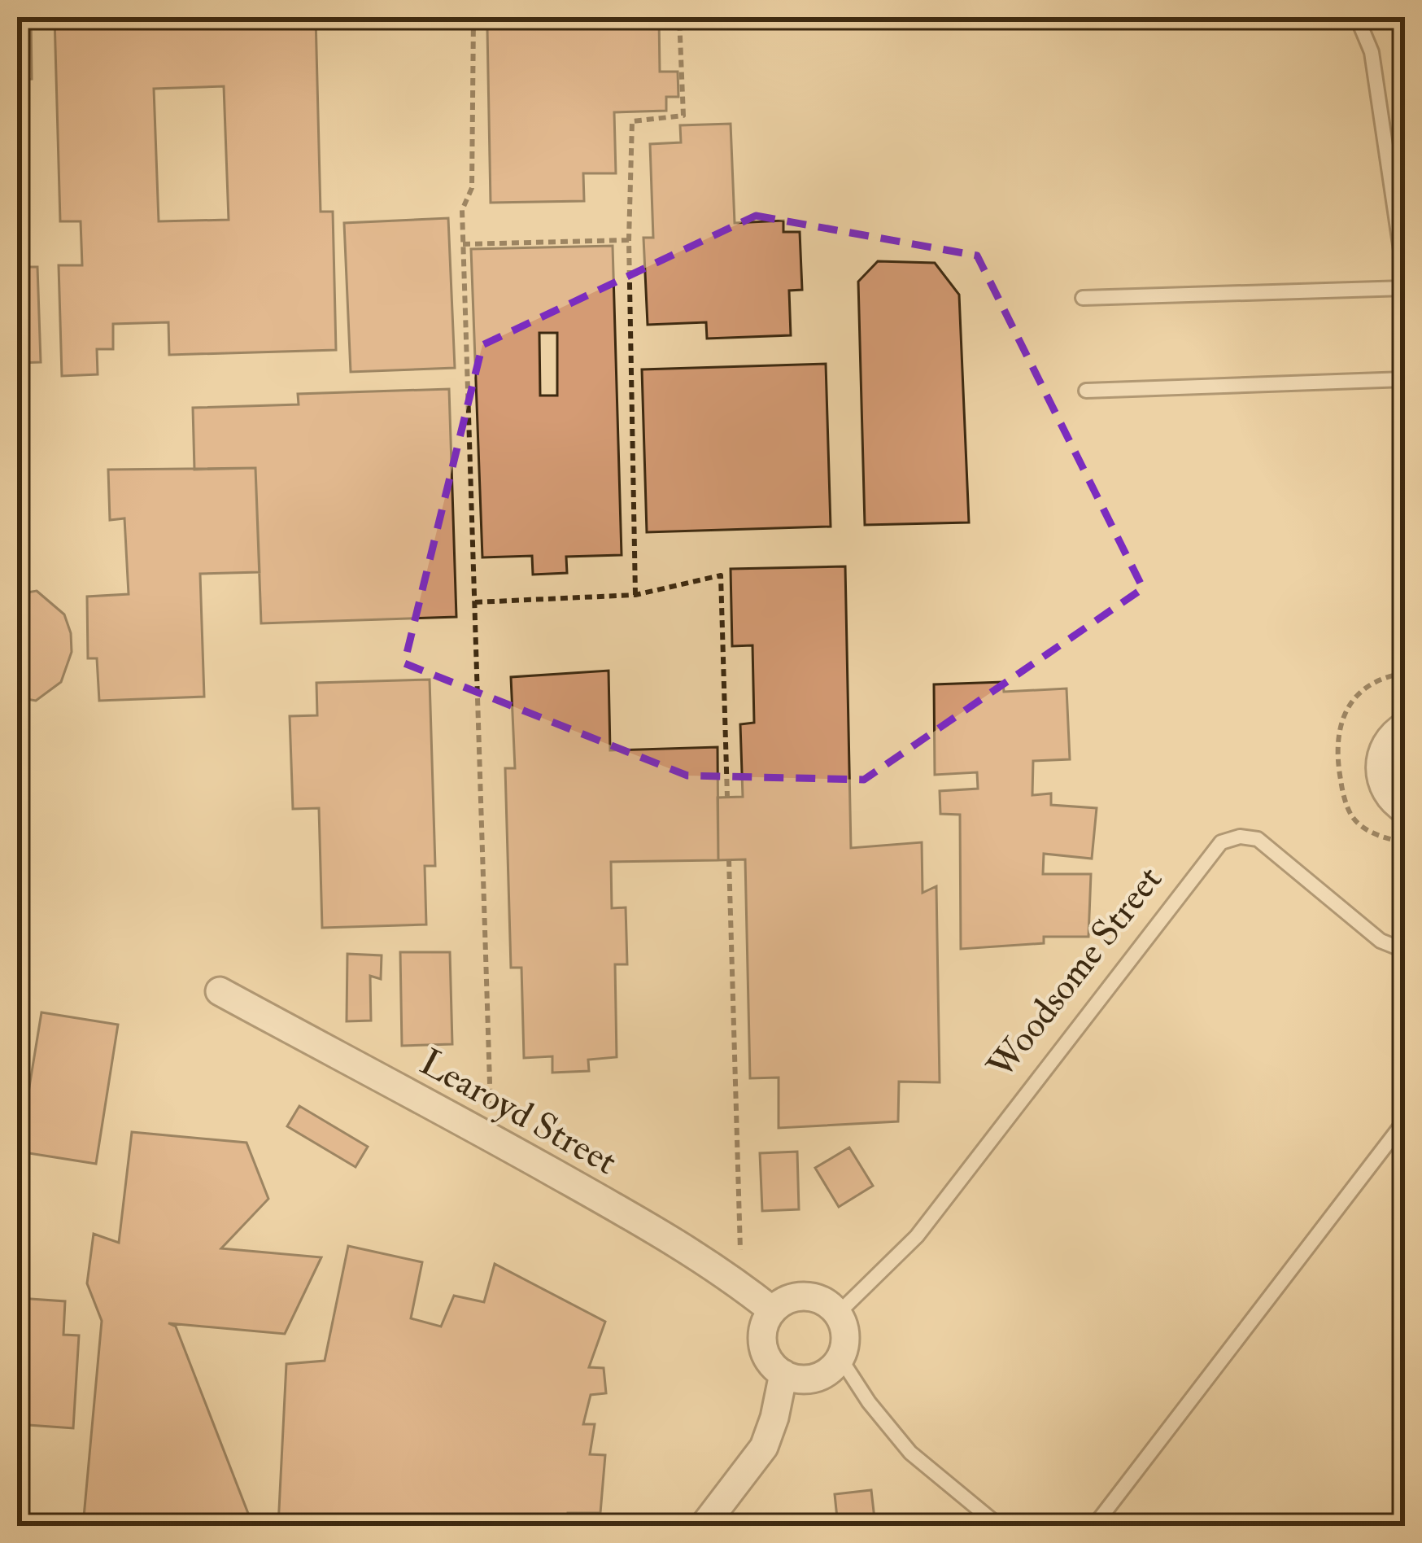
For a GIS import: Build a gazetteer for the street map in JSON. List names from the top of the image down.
{
  "streets": {
    "street": ["Learoyd Street"],
    "lane": ["Woodsome Street"]
  },
  "crossings": [
    ["Woodsome Street", "Learoyd Street"]
  ]
}
